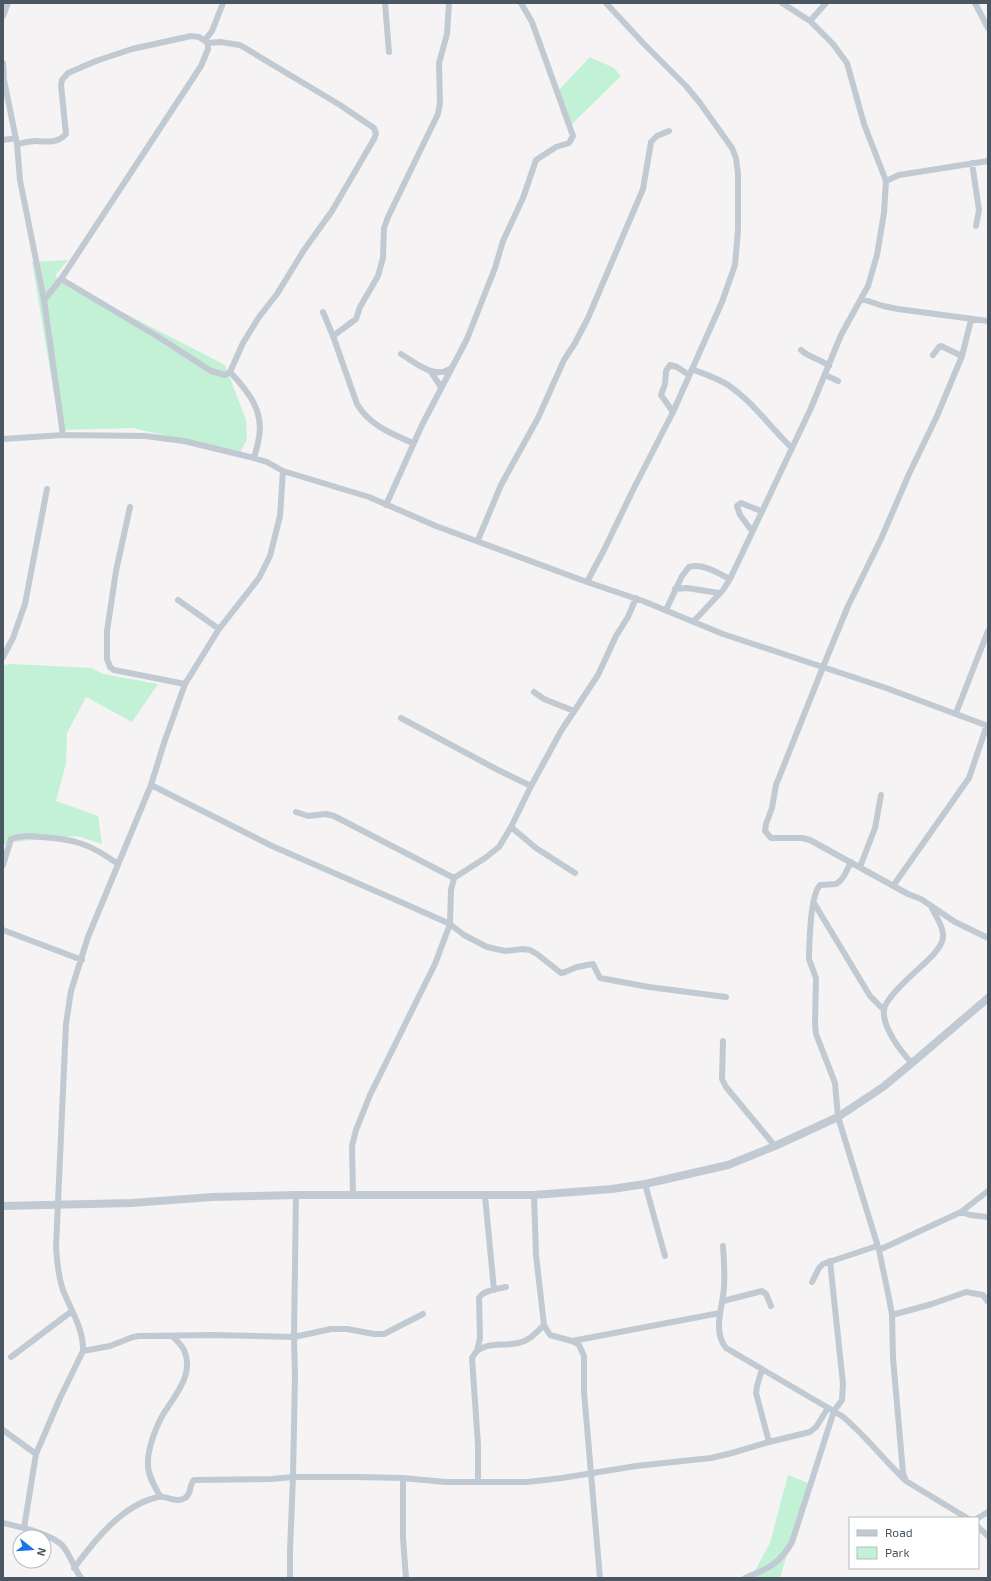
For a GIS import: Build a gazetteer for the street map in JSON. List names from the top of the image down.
{
  "legend": ["Road", "Park"],
  "north": "right"
}
